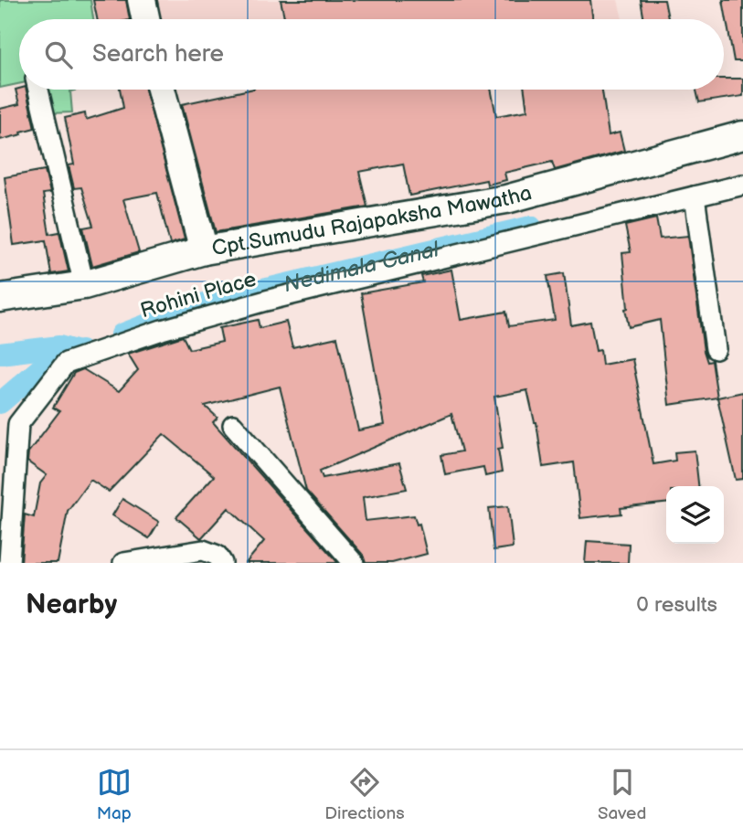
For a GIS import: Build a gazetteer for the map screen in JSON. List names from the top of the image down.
{
  "streets": {
    "main road": ["Cpt.Sumudu Rajapaksha Mawatha"],
    "street": ["Rohini Place"]
  },
  "water": ["Nedimala Canal"],
  "page": {
    "search": "Search here",
    "heading": ["Nearby", "0 results"],
    "nav": ["Map", "Directions", "Saved"]
  }
}
